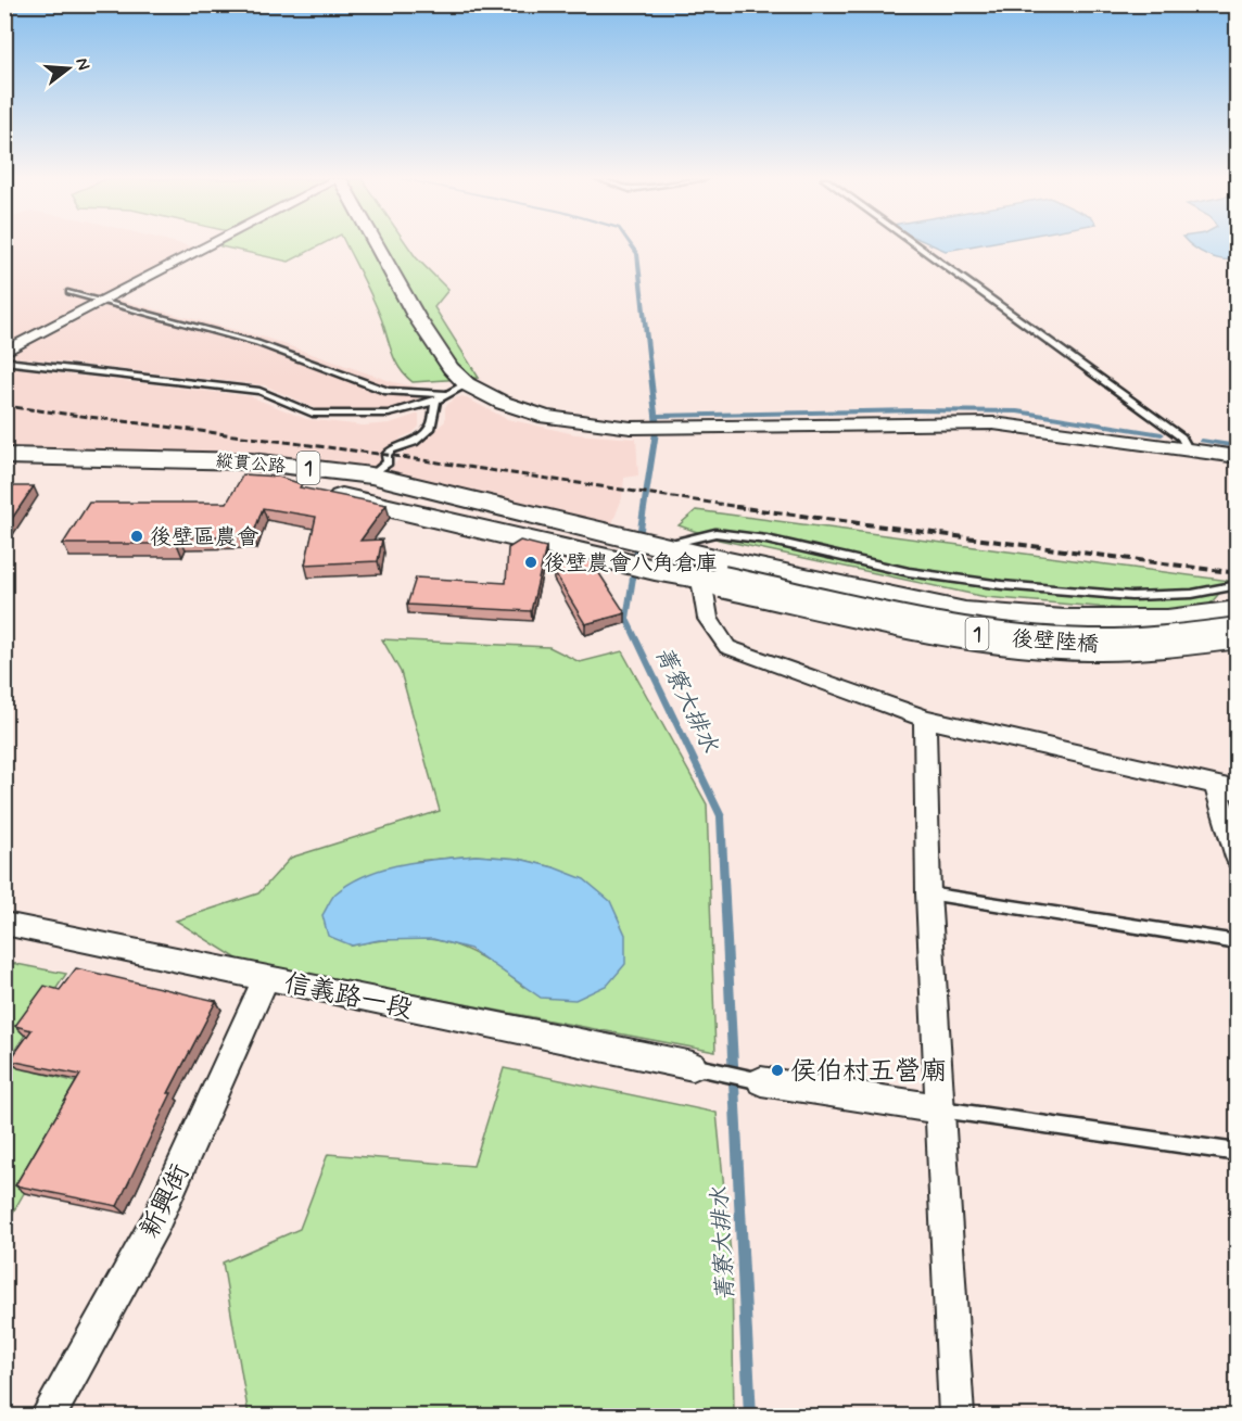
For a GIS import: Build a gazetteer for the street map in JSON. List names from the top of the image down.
{
  "streets": {
    "main road": ["縱貫公路", "1", "後壁陸橋"],
    "street": ["信義路一段", "新興街"]
  },
  "crossings": [
    ["縱貫公路", "1"],
    ["1", "後壁陸橋"],
    ["信義路一段", "新興街"]
  ],
  "water": ["菁寮大排水"],
  "places": ["後壁區農會", "後壁農會八角倉庫", "侯伯村五營廟"],
  "north": "right"
}
